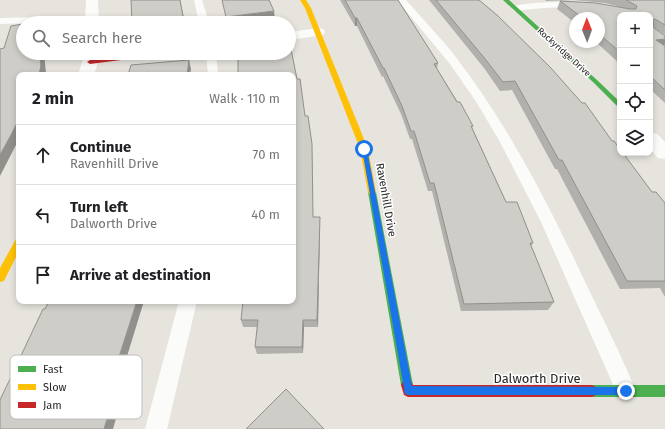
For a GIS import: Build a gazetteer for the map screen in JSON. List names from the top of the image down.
{
  "streets": {
    "street": ["Rockyridge Drive", "Ravenhill Drive", "Dalworth Drive"]
  },
  "crossings": [
    ["Ravenhill Drive", "Dalworth Drive"]
  ],
  "legend": ["Fast", "Slow", "Jam"],
  "north": "top",
  "page": {
    "map_buttons": ["+", "−"],
    "search": "Search here",
    "heading": ["2 min", "Walk · 110 m"],
    "list": [
      ["Continue", "Ravenhill Drive", "70 m"],
      ["Turn left", "Dalworth Drive", "40 m"],
      "Arrive at destination"
    ]
  }
}
